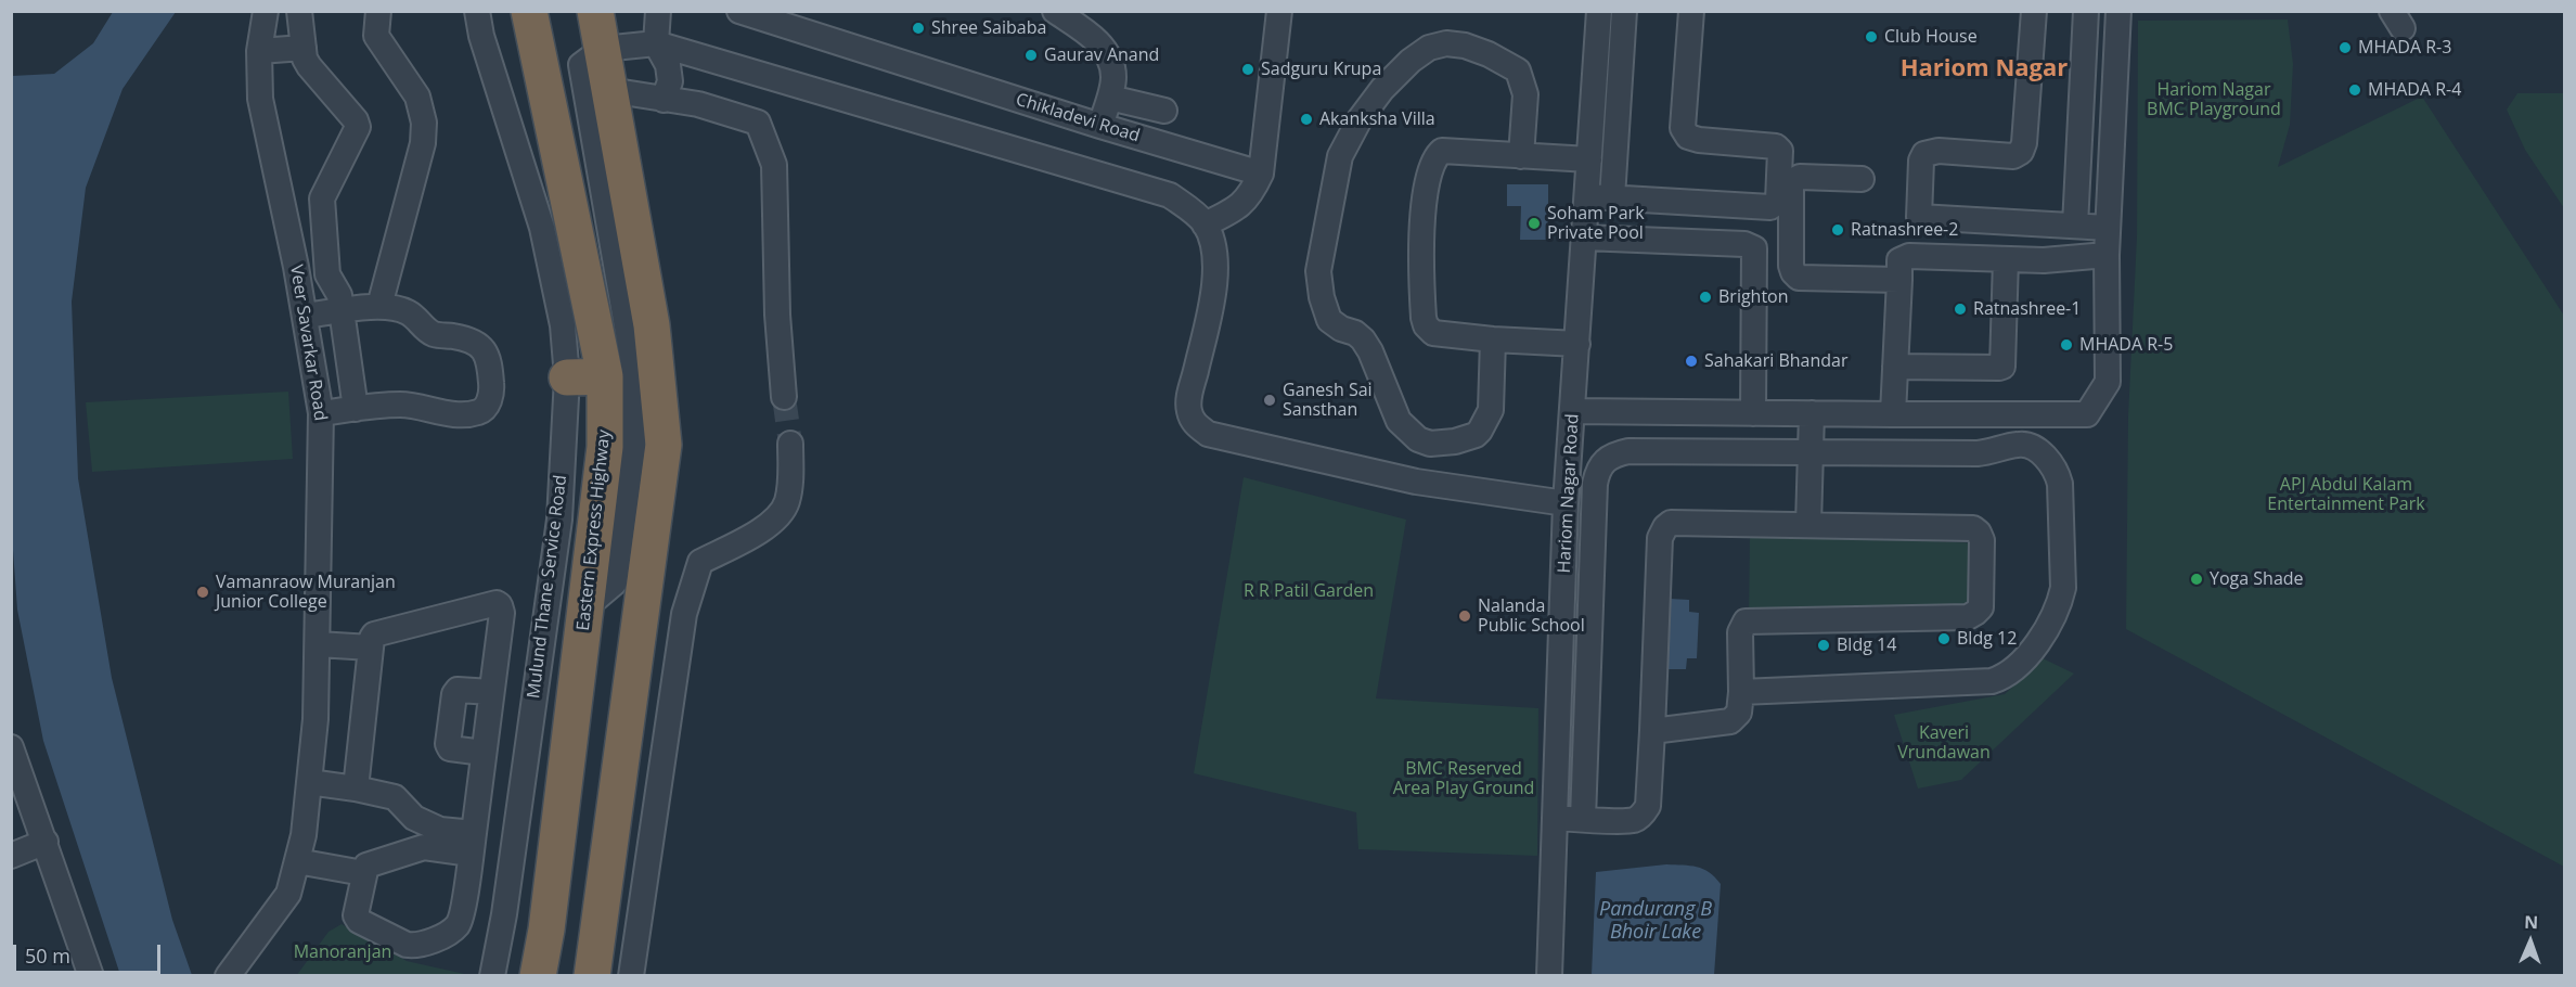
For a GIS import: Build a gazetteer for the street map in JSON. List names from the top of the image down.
{
  "streets": {
    "highway": ["Eastern Express Highway"],
    "street": [
      "Chikladevi Road",
      "Veer Savarkar Road",
      "Hariom Nagar Road",
      "Mulund Thane Service Road"
    ]
  },
  "districts": ["Hariom Nagar"],
  "water": ["Pandurang B Bhoir Lake"],
  "parks": [
    "Hariom Nagar BMC Playground",
    "APJ Abdul Kalam Entertainment Park",
    "R R Patil Garden",
    "Kaveri Vrundawan",
    "BMC Reserved Area Play Ground",
    "Manoranjan"
  ],
  "places": [
    "Shree Saibaba",
    "Club House",
    "MHADA R-3",
    "Gaurav Anand",
    "Sadguru Krupa",
    "MHADA R-4",
    "Akanksha Villa",
    "Soham Park Private Pool",
    "Ratnashree-2",
    "Brighton",
    "Ratnashree-1",
    "MHADA R-5",
    "Sahakari Bhandar",
    "Ganesh Sai Sansthan",
    "Yoga Shade",
    "Vamanraow Muranjan Junior College",
    "Nalanda Public School",
    "Bldg 12",
    "Bldg 14"
  ],
  "scale_bar": "50 m",
  "north": "top"
}
